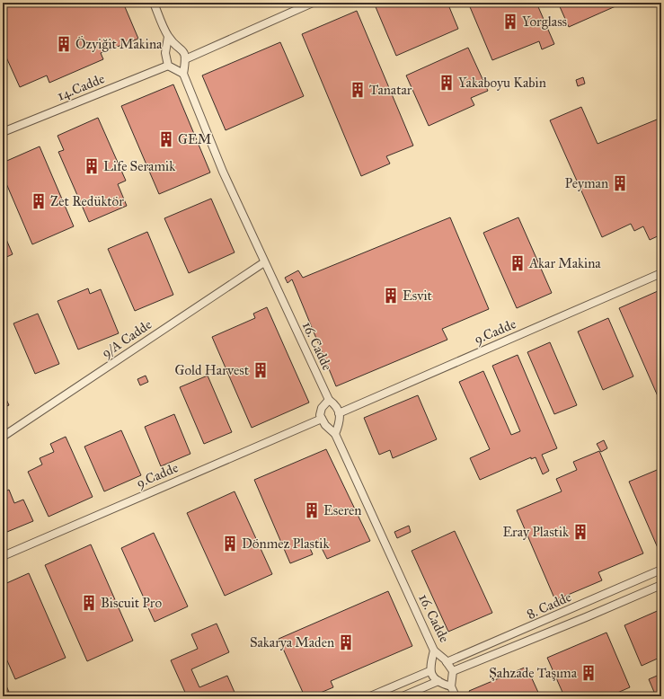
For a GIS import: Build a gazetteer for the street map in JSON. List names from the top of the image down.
{
  "streets": {
    "street": [
      "14.Cadde",
      "9.Cadde",
      "9/A Cadde",
      "16. Cadde",
      "8. Cadde"
    ]
  },
  "crossings": [
    ["9.Cadde", "16. Cadde"],
    ["9/A Cadde", "16. Cadde"],
    ["16. Cadde", "8. Cadde"]
  ],
  "places": {
    "building": [
      "Yorglass",
      "Özyiğit Makina",
      "Yakaboyu Kabin",
      "Tanatar",
      "GEM",
      "Life Seramik",
      "Peyman",
      "Zet Redüktör",
      "Akar Makina",
      "Esvit",
      "Gold Harvest",
      "Eseren",
      "Eray Plastik",
      "Dönmez Plastik",
      "Biscuit Pro",
      "Sakarya Maden",
      "Şahzade Taşıma"
    ]
  }
}
